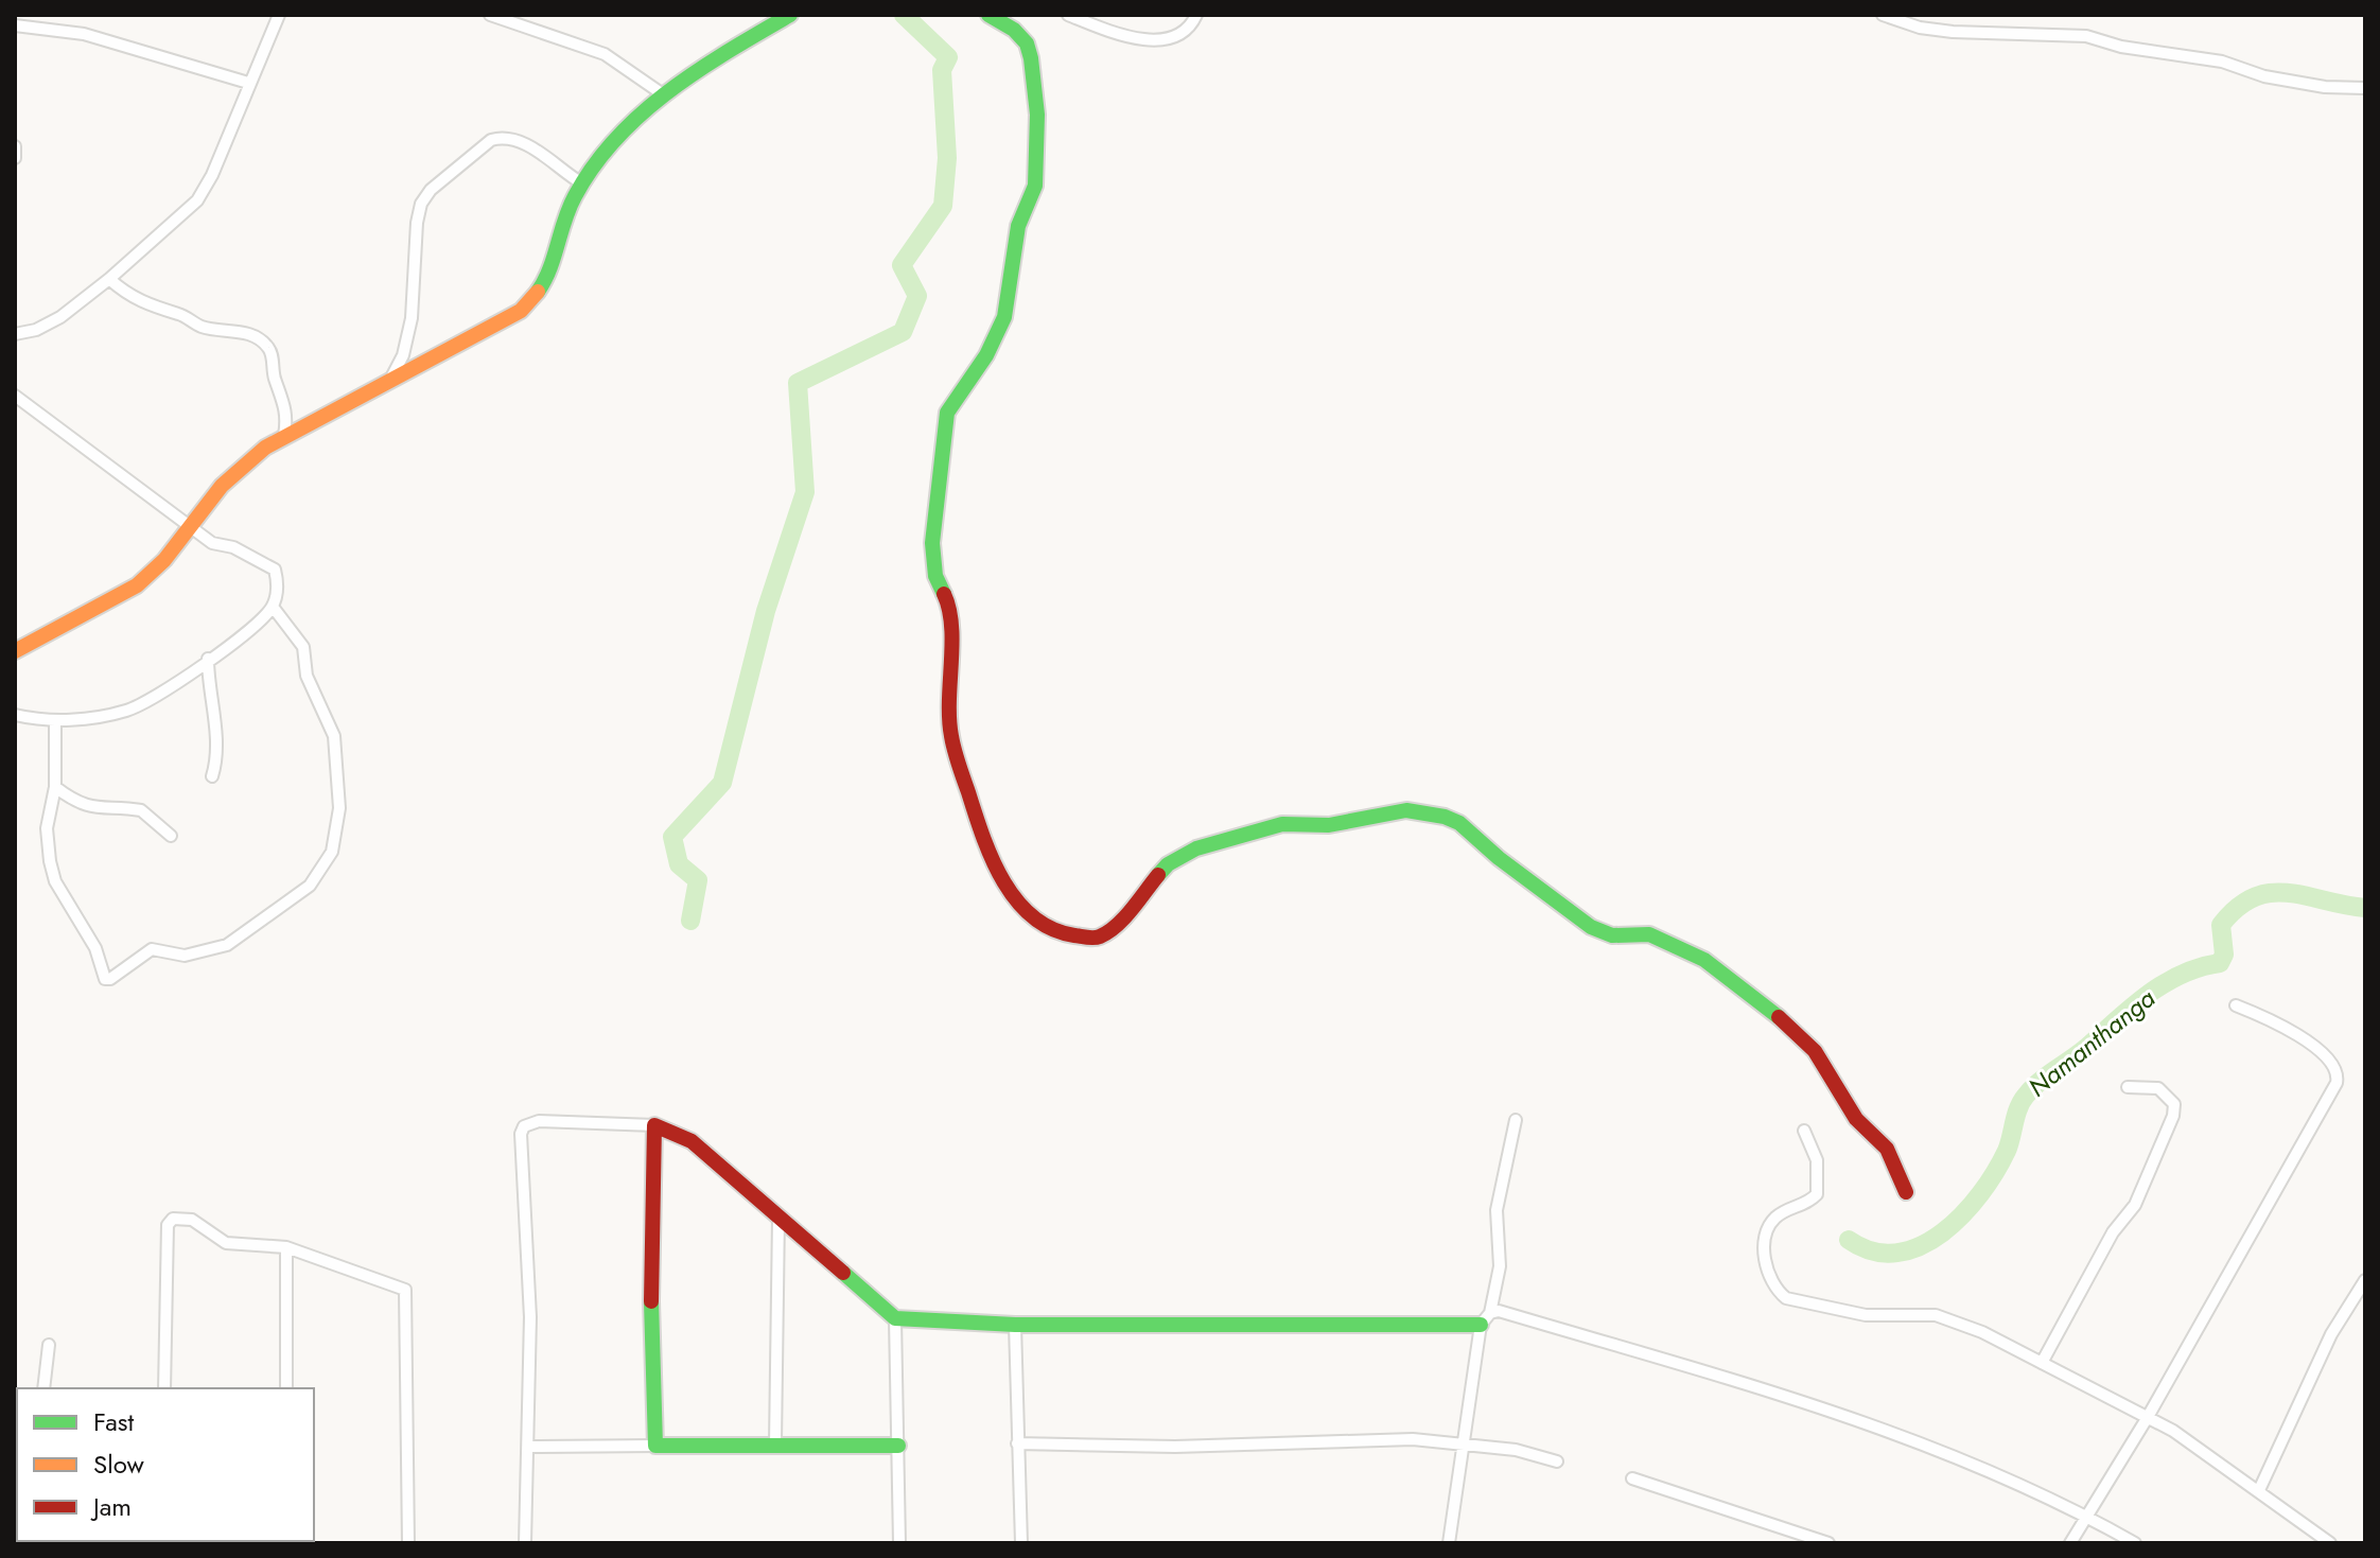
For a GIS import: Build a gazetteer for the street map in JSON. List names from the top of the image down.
{
  "water": ["Namanthanga"],
  "legend": ["Fast", "Slow", "Jam"]
}
